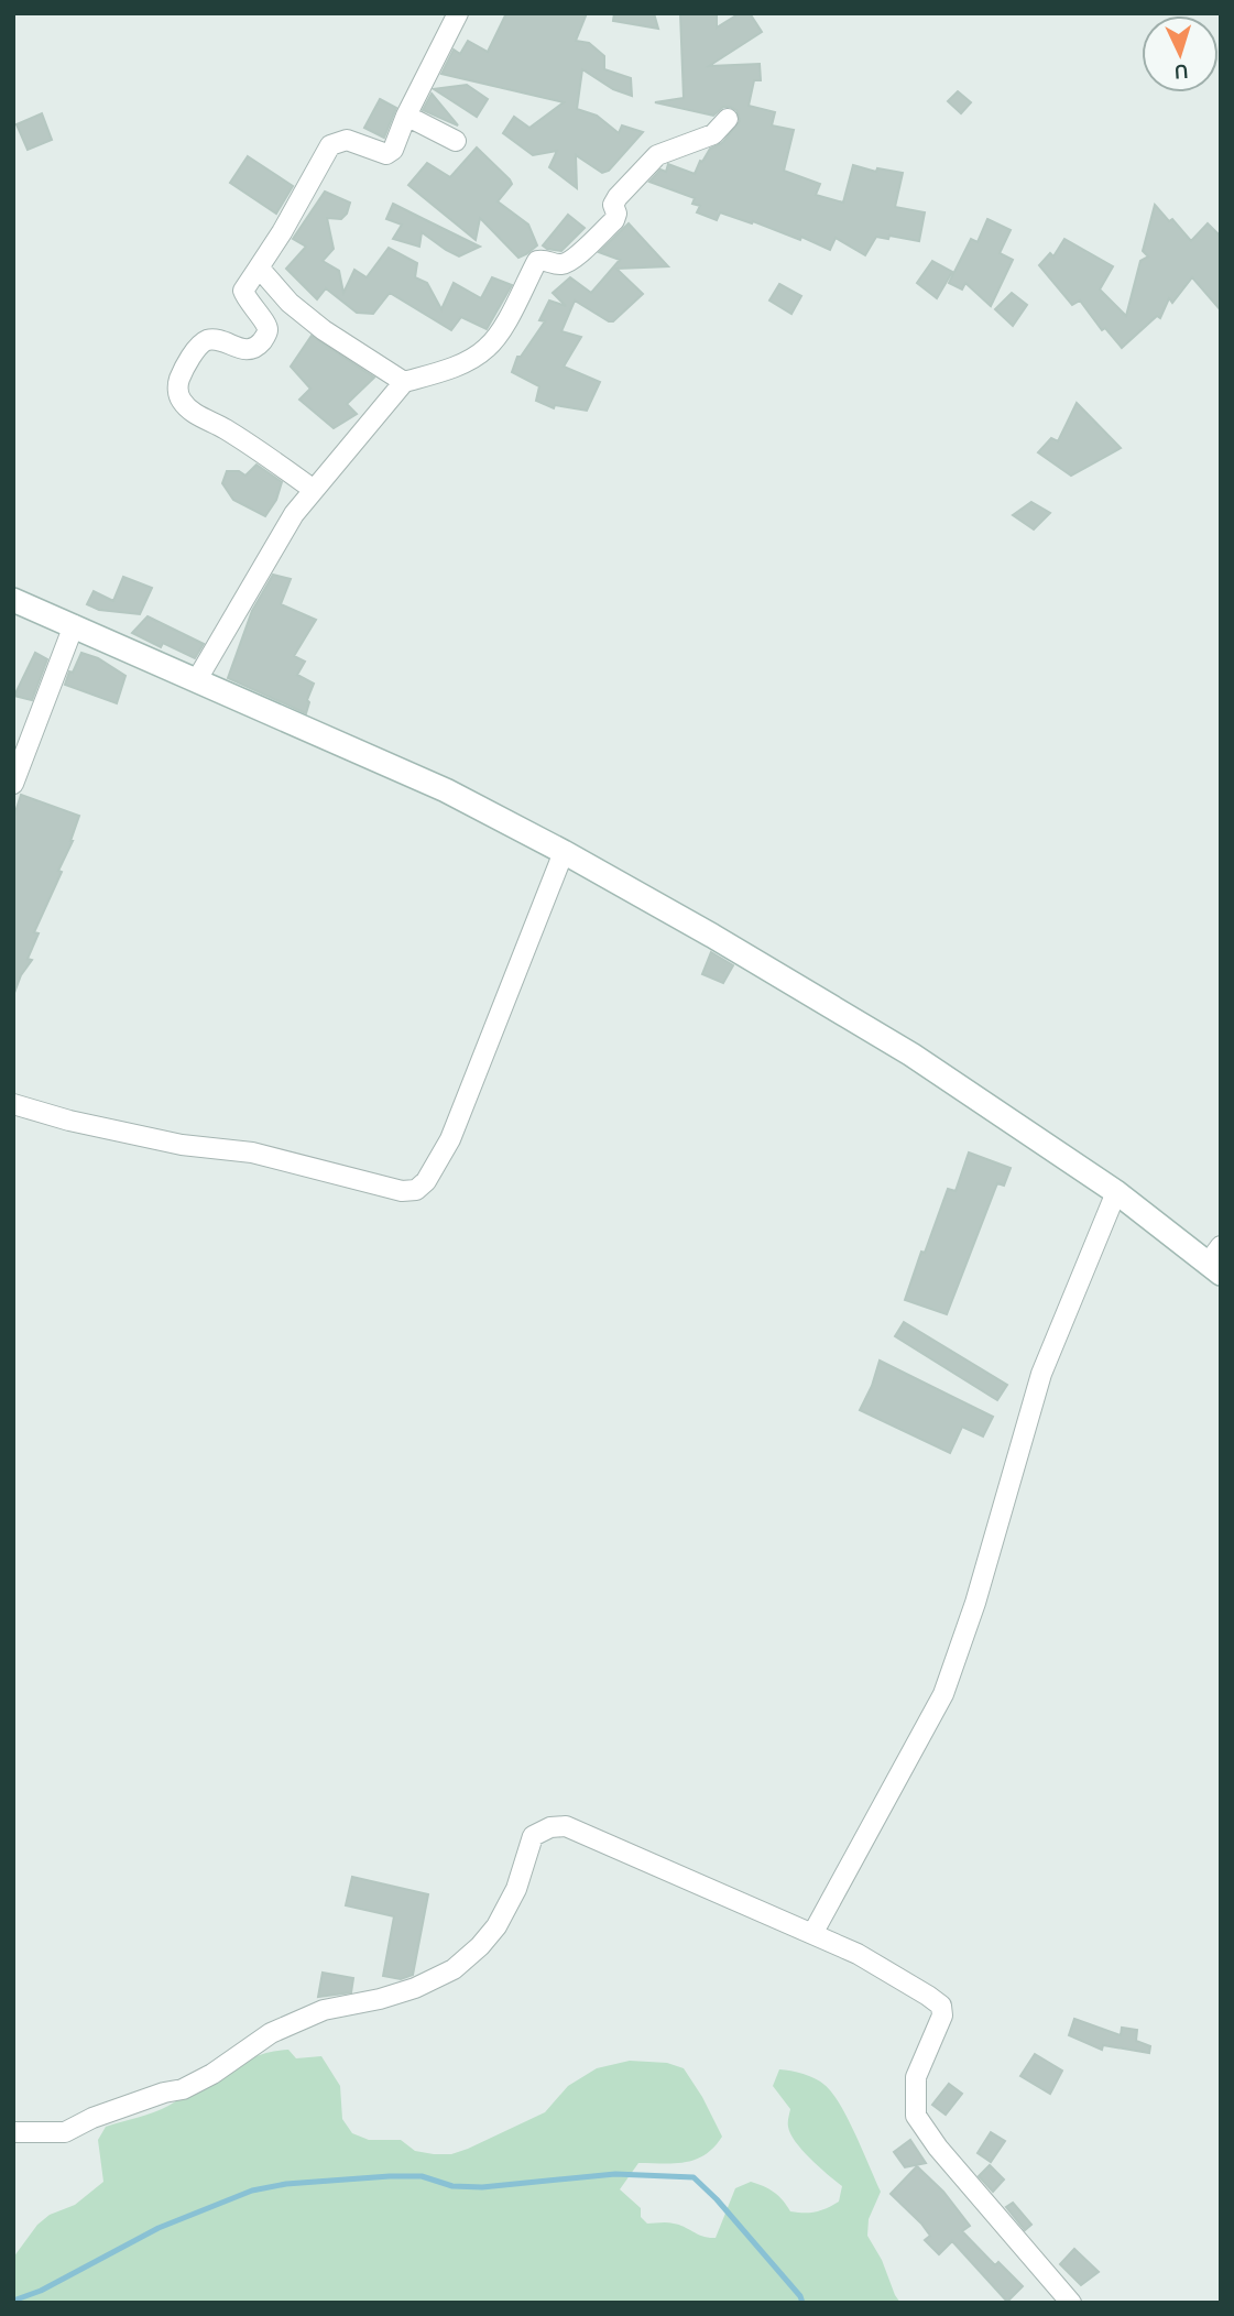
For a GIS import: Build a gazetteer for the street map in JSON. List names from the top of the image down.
{
  "north": "bottom"
}
